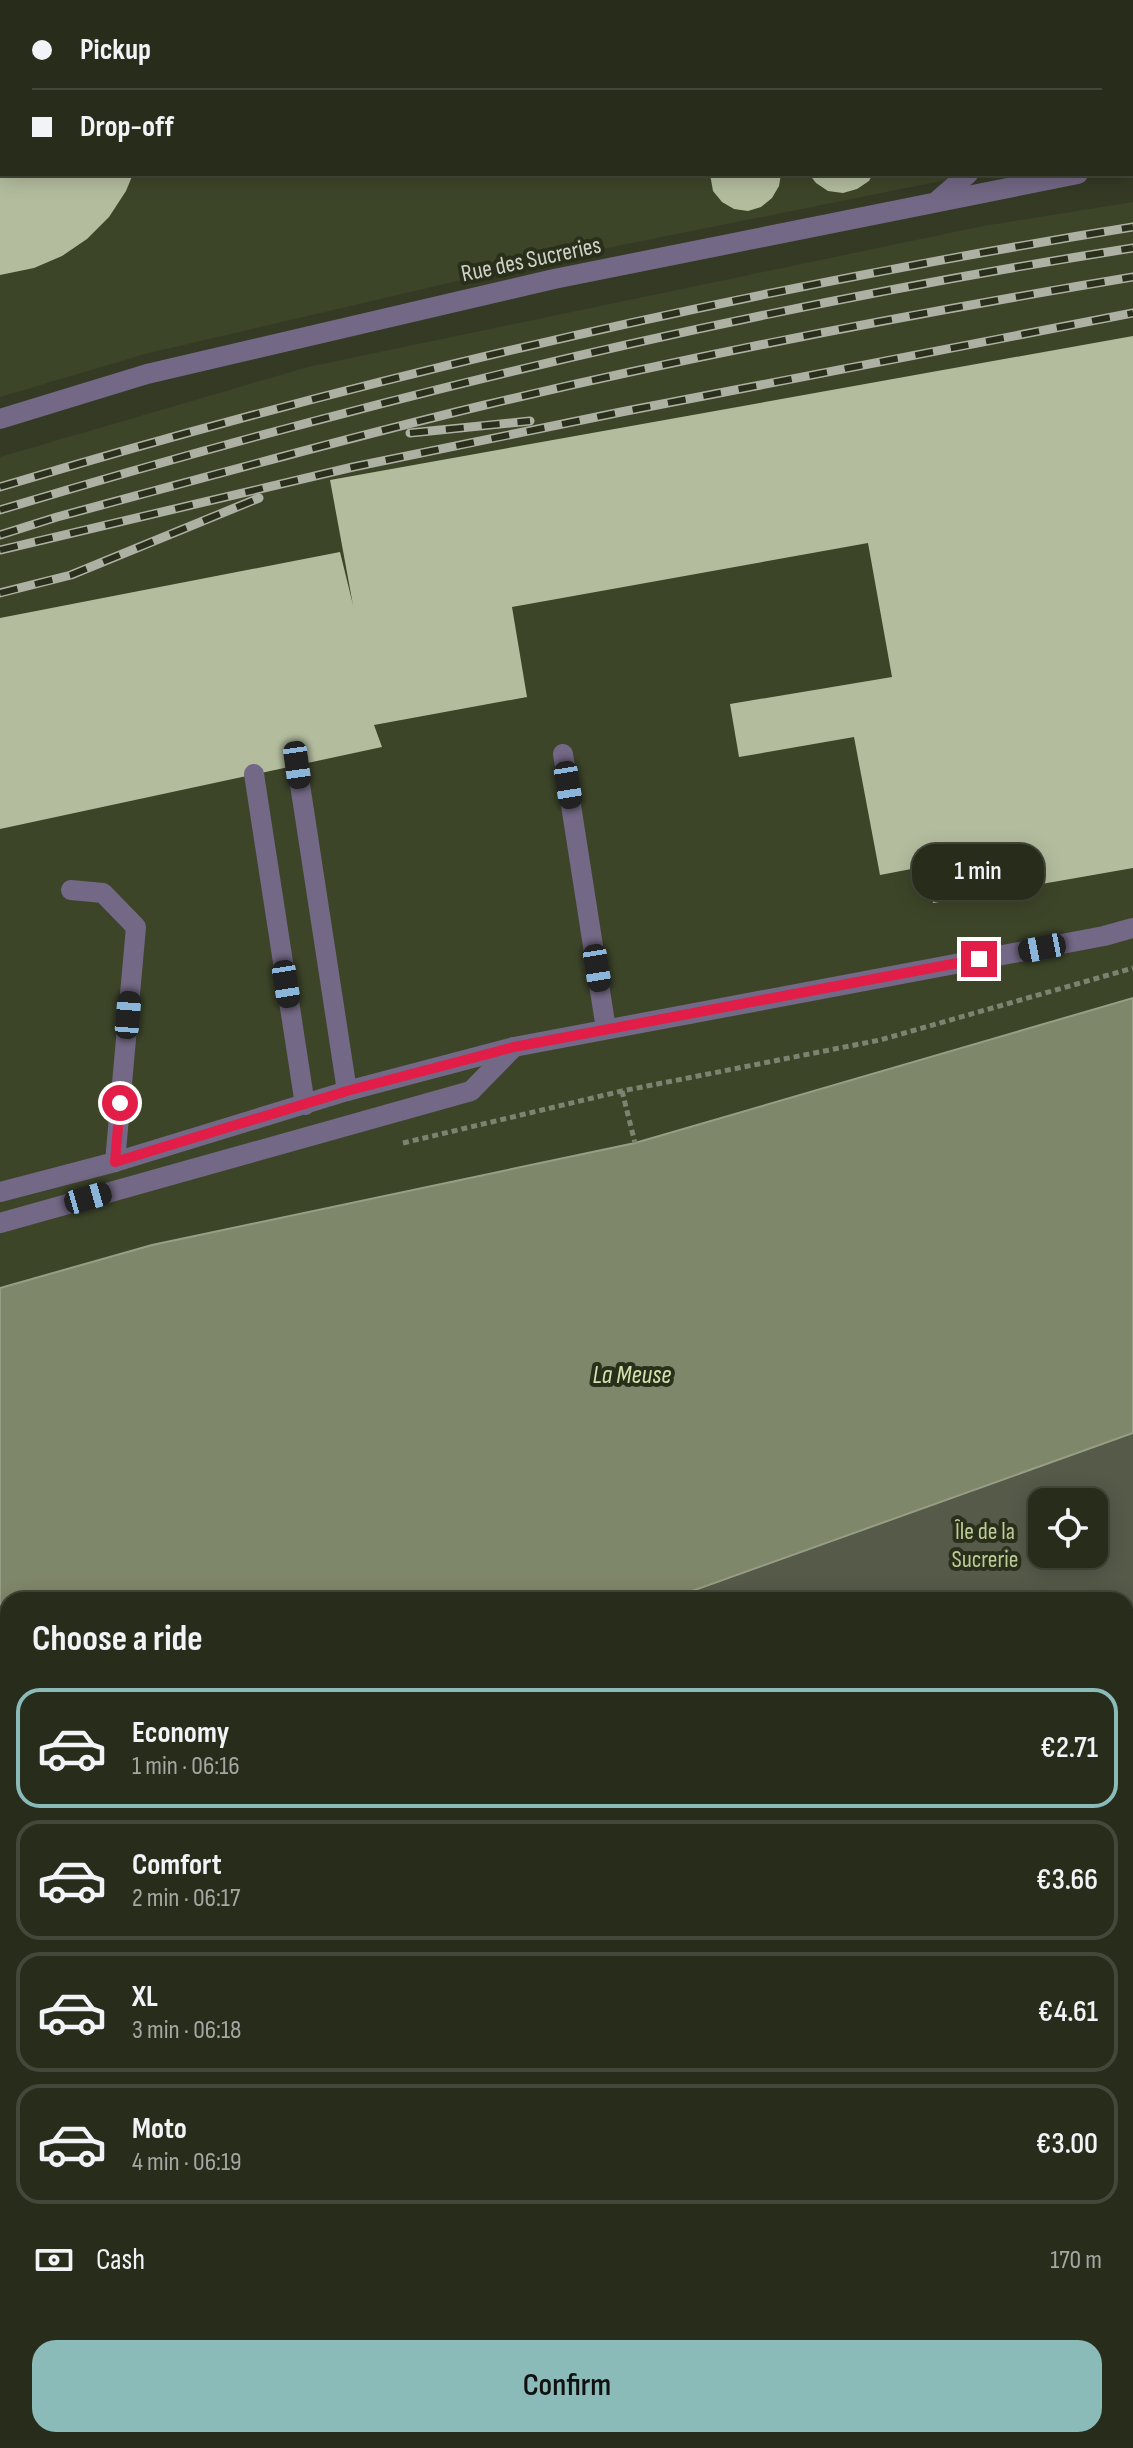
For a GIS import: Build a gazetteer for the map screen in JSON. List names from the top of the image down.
{
  "streets": {
    "street": ["Rue des Sucreries"]
  },
  "water": ["La Meuse"],
  "parks": ["Île de la Sucrerie"],
  "page": {
    "banner": ["Pickup", "Drop-off"],
    "bubble": "1 min",
    "heading": "Choose a ride",
    "list": [
      {
        "name": "Economy",
        "note": "1 min · 06:16",
        "value": "€2.71"
      },
      {
        "name": "Comfort",
        "note": "2 min · 06:17",
        "value": "€3.66"
      },
      {
        "name": "XL",
        "note": "3 min · 06:18",
        "value": "€4.61"
      },
      {
        "name": "Moto",
        "note": "4 min · 06:19",
        "value": "€3.00"
      }
    ],
    "pay": ["Cash", "170 m"],
    "buttons": "Confirm"
  }
}
